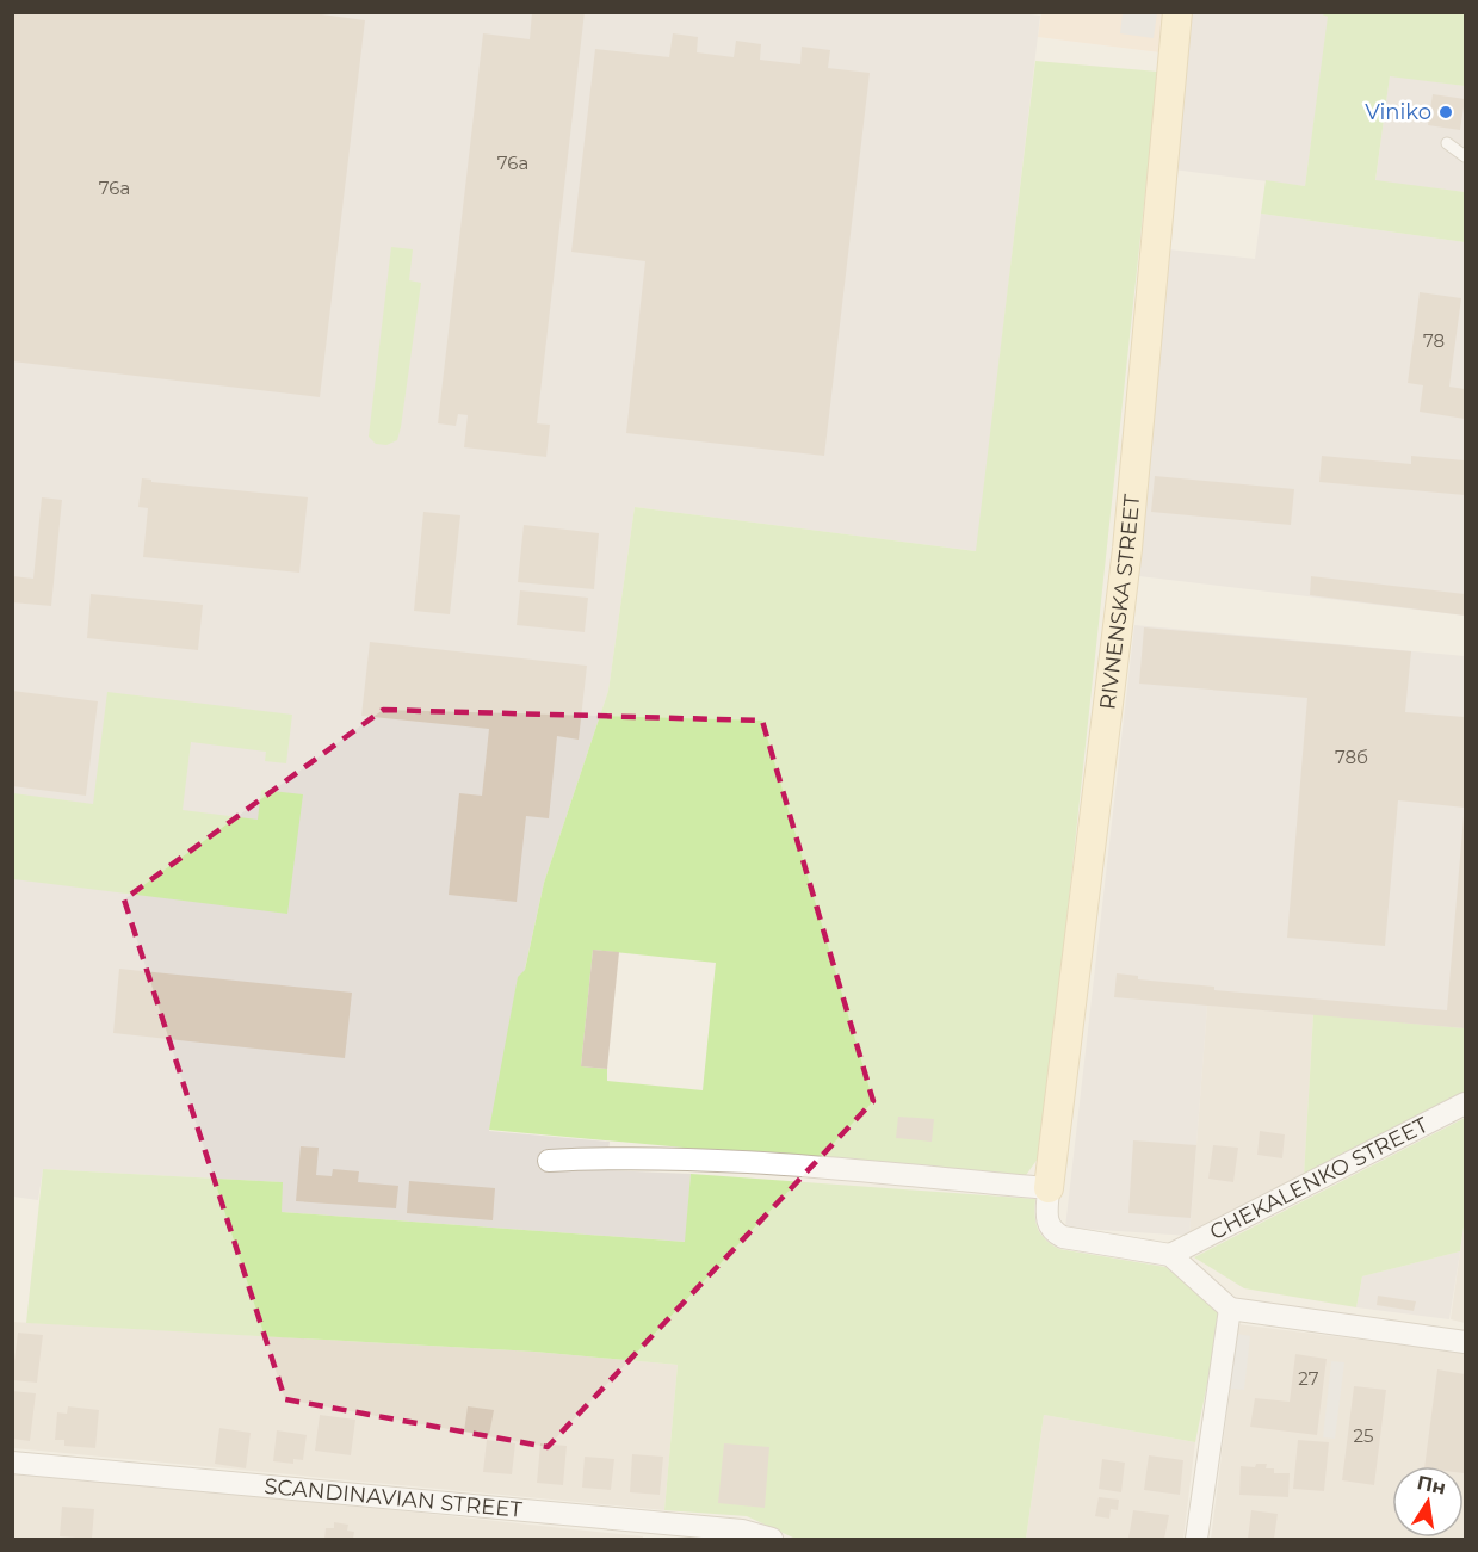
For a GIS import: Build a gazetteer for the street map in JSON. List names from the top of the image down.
{
  "streets": {
    "street": ["RIVNENSKA STREET", "CHEKALENKO STREET", "SCANDINAVIAN STREET"]
  },
  "places": ["Viniko"],
  "house_numbers": [
    "76а",
    "76а",
    "78",
    "78б",
    "27",
    "25"
  ],
  "north": "top"
}
